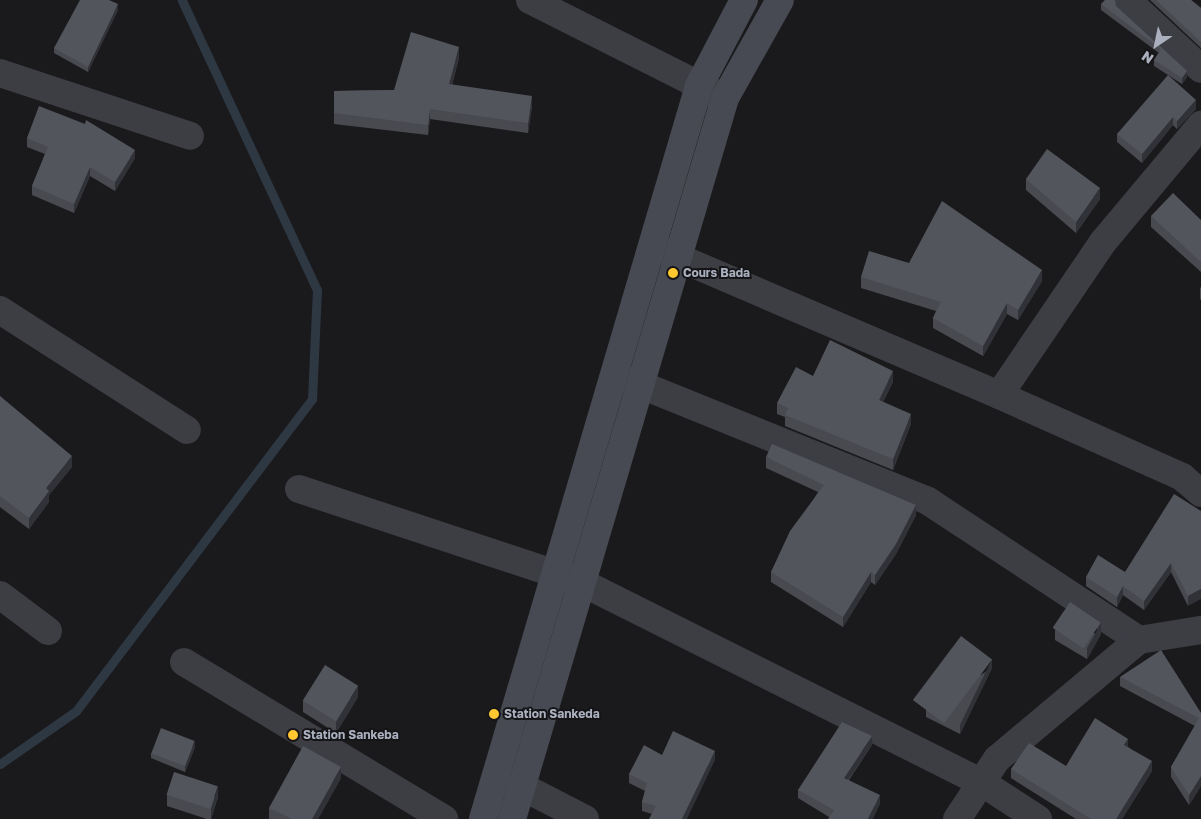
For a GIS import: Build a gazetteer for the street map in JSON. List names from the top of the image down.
{
  "places": ["Cours Bada", "Station Sankeda", "Station Sankeba"],
  "north": "bottom left"
}
